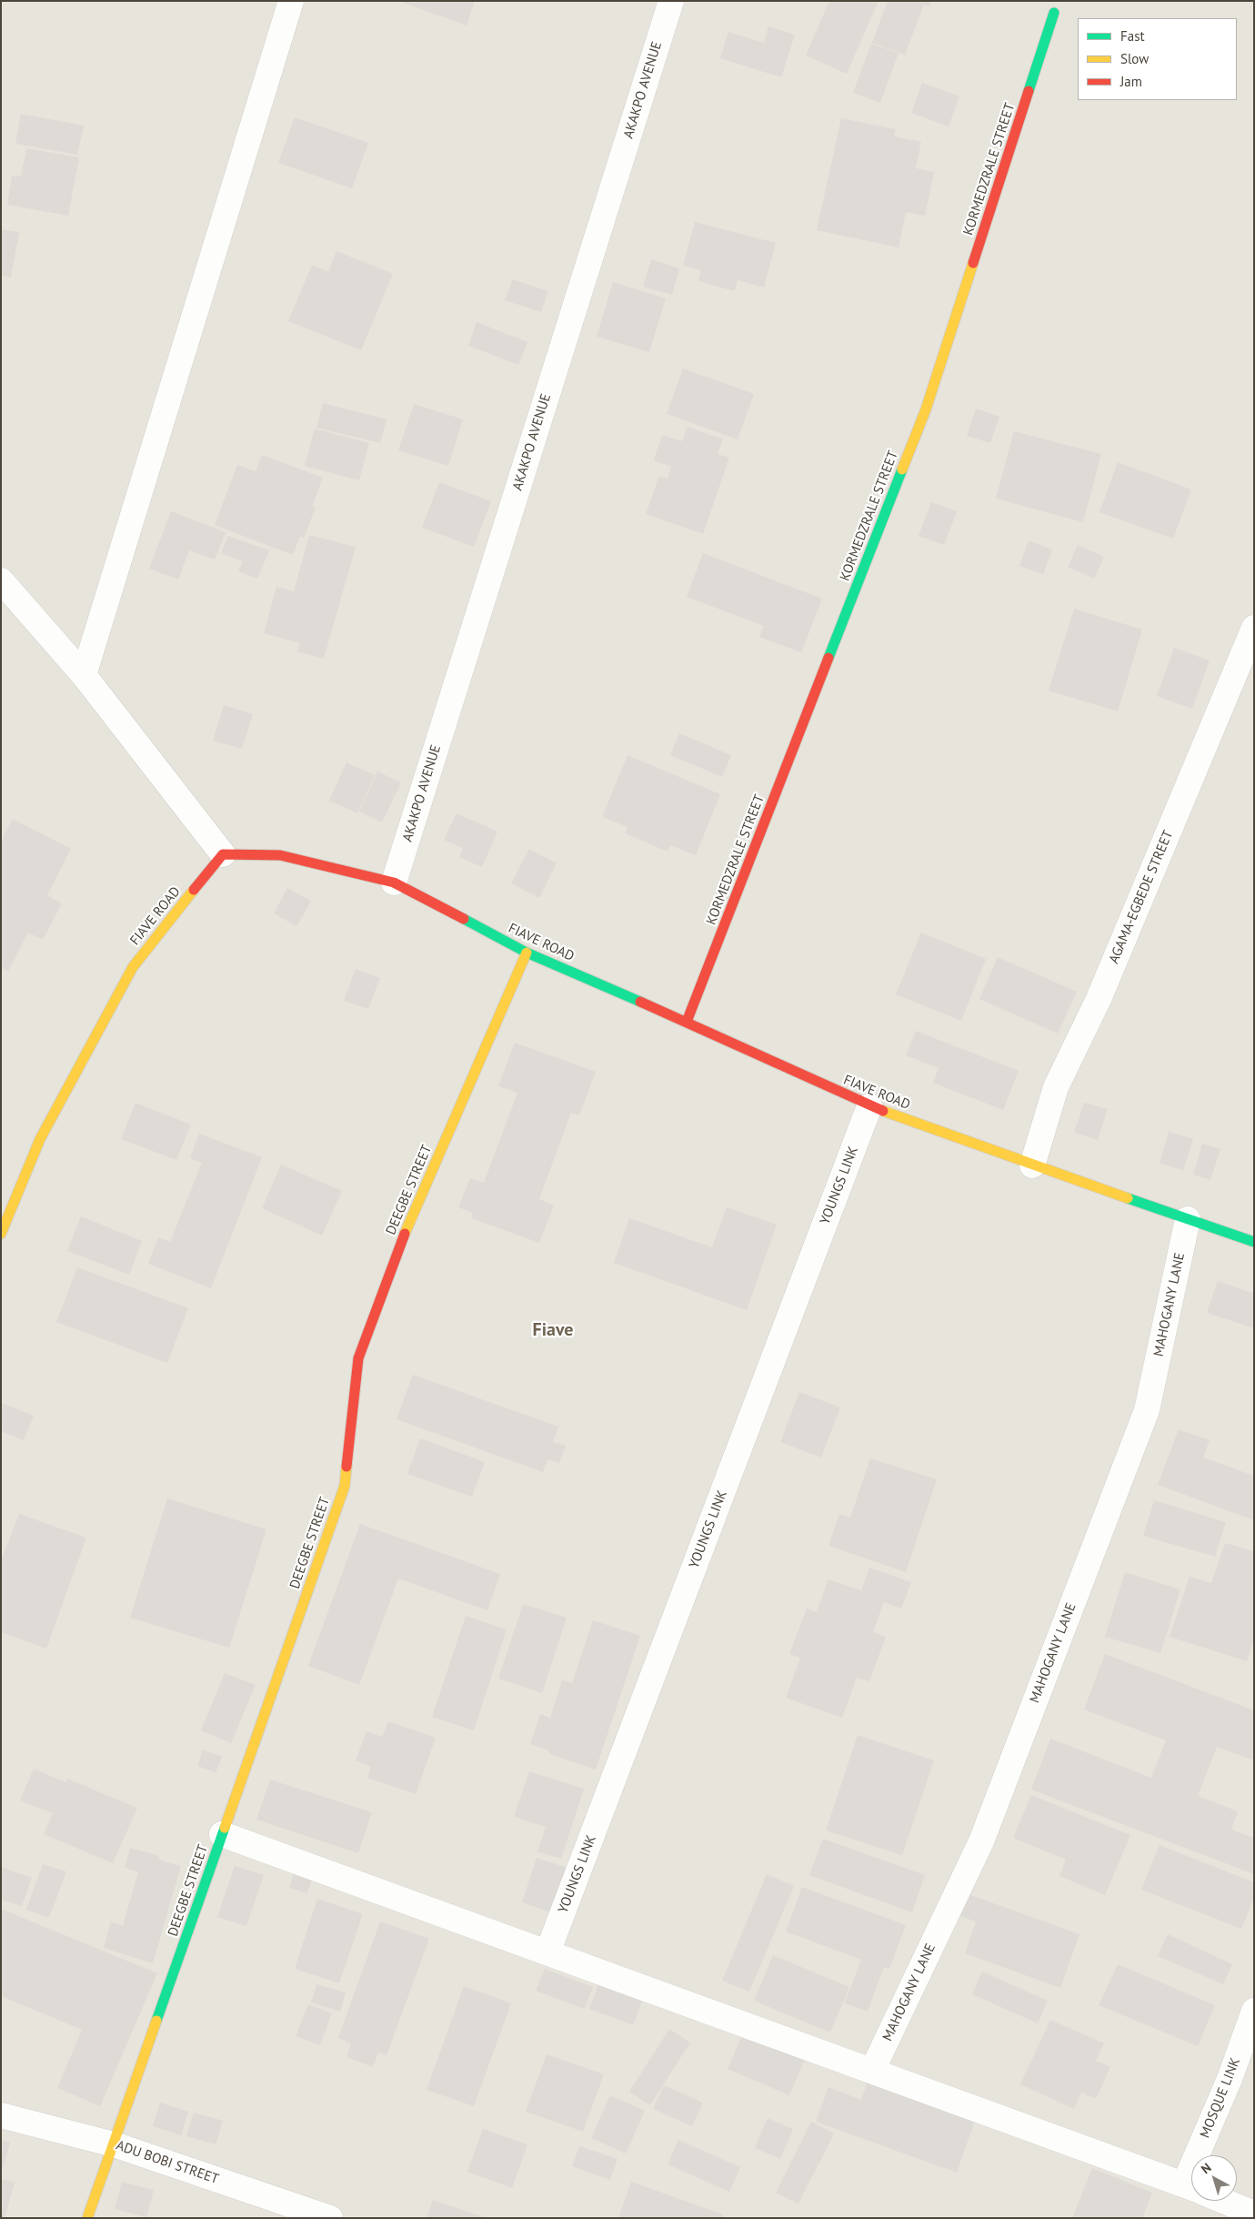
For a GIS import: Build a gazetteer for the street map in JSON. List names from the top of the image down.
{
  "streets": {
    "street": [
      "AKAKPO AVENUE",
      "KORMEDZRALE STREET",
      "AGAMA-EGBEDE STREET",
      "FIAVE ROAD",
      "YOUNGS LINK",
      "DEEGBE STREET",
      "MAHOGANY LANE",
      "MOSQUE LINK",
      "ADU BOBI STREET"
    ]
  },
  "crossings": [
    ["AKAKPO AVENUE", "FIAVE ROAD"],
    ["KORMEDZRALE STREET", "FIAVE ROAD"],
    ["AGAMA-EGBEDE STREET", "FIAVE ROAD"],
    ["FIAVE ROAD", "YOUNGS LINK"],
    ["FIAVE ROAD", "DEEGBE STREET"],
    ["FIAVE ROAD", "MAHOGANY LANE"],
    ["DEEGBE STREET", "ADU BOBI STREET"]
  ],
  "districts": ["Fiave"],
  "legend": ["Fast", "Slow", "Jam"],
  "north": "top left"
}
